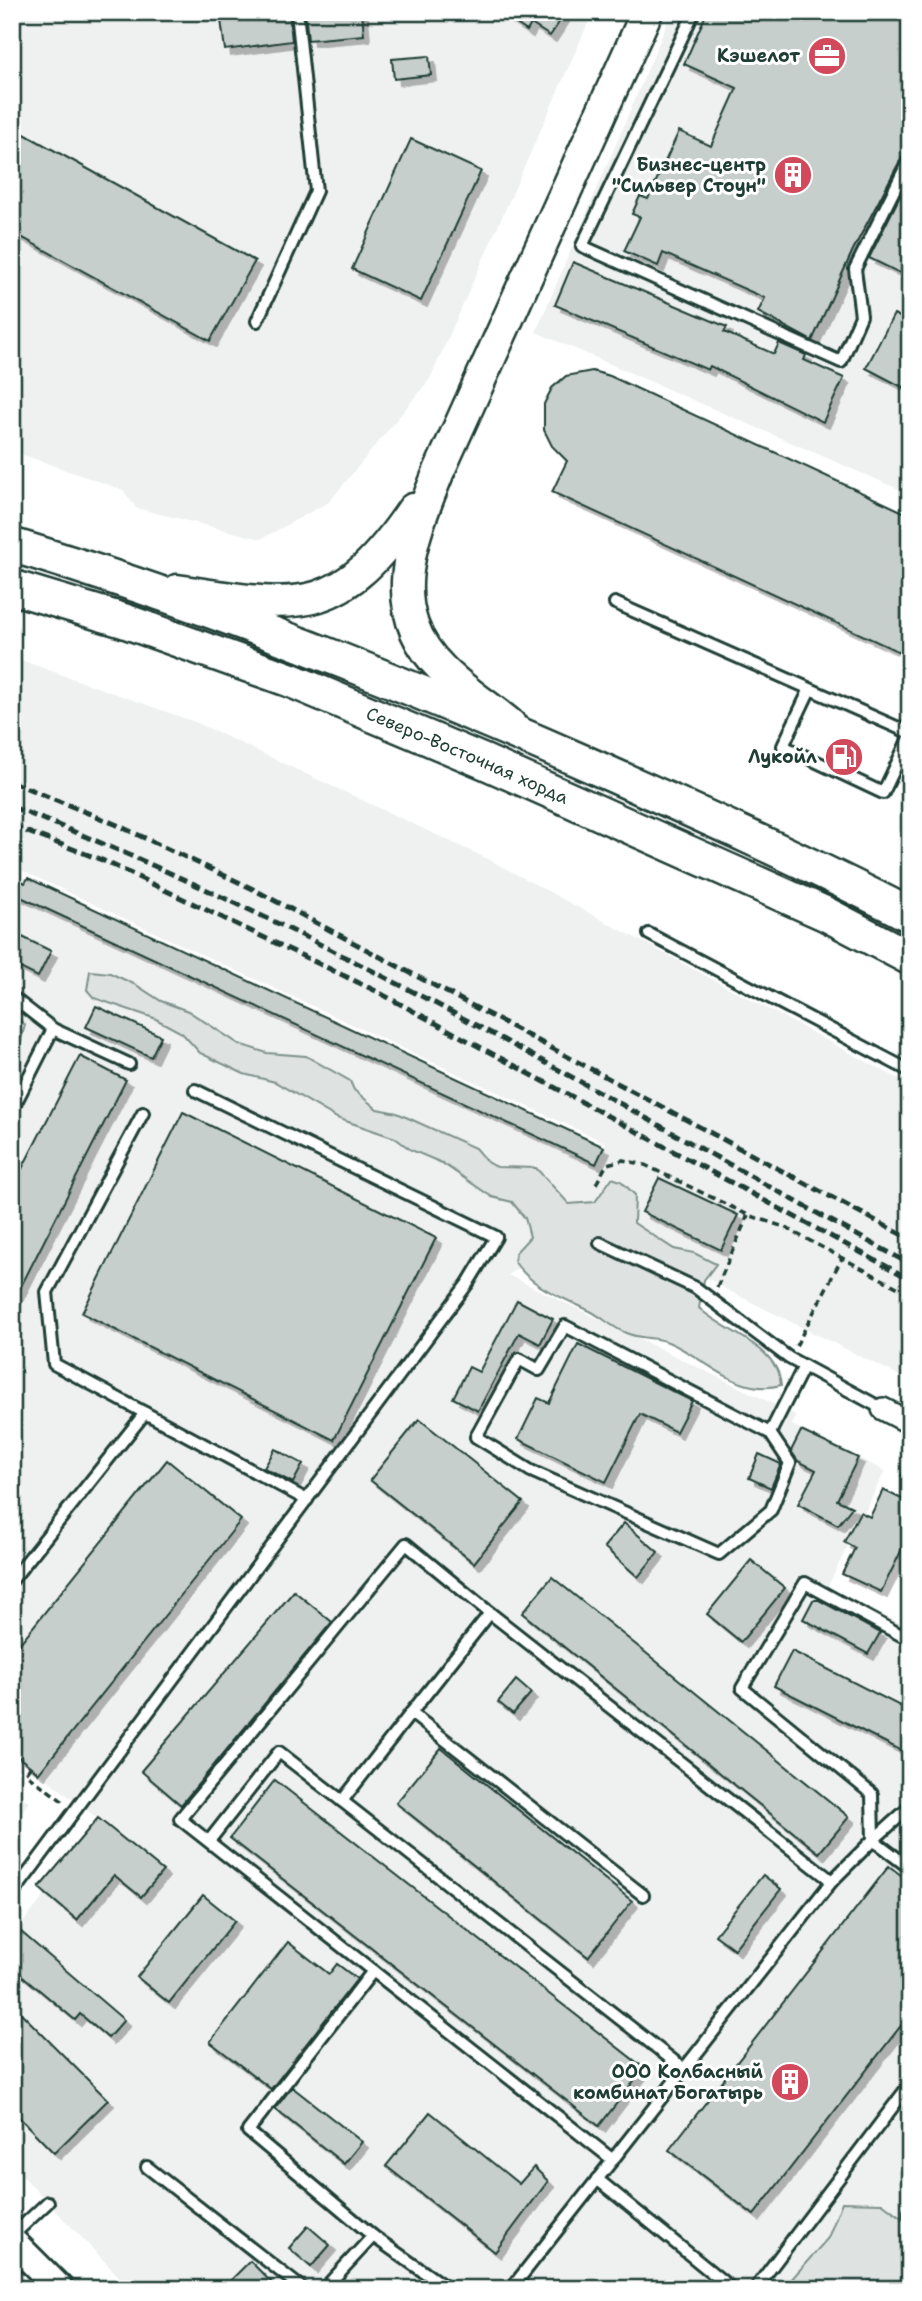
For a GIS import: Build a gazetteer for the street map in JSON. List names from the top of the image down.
{
  "streets": {
    "main road": ["Северо-Восточная хорда"]
  },
  "places": {
    "office": ["Кэшелот"],
    "building": ["Бизнес-центр \"Сильвер Стоун\"", "ООО Колбасный комбинат Богатырь"],
    "fuel station": ["Лукойл"]
  }
}
